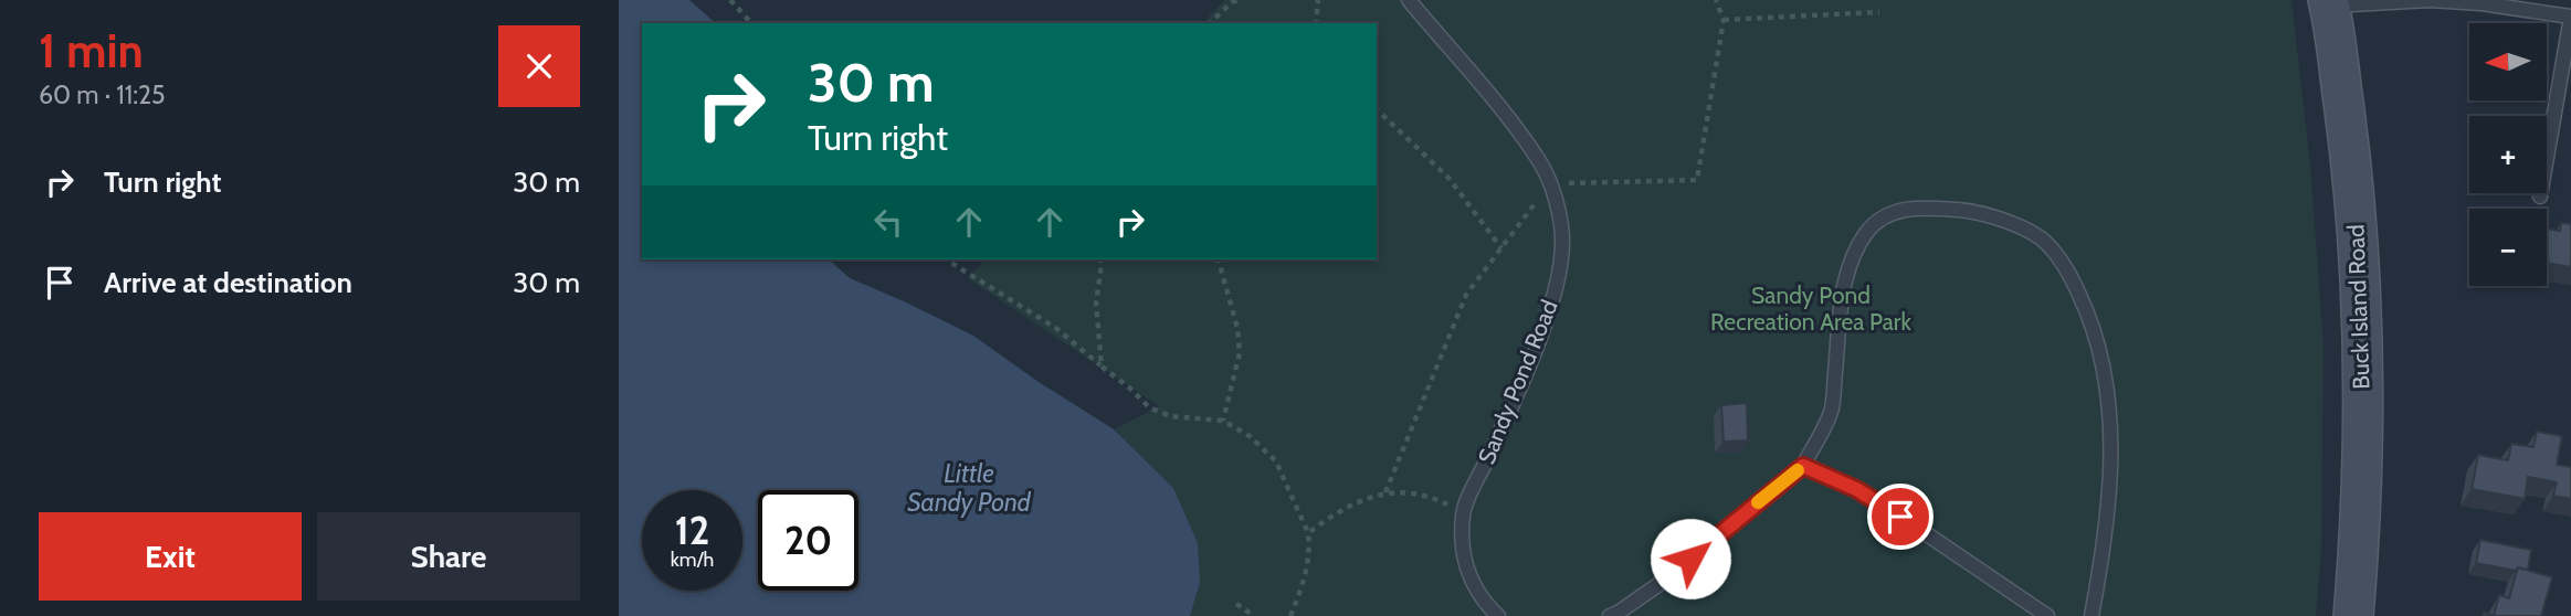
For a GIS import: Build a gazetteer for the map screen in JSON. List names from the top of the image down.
{
  "streets": {
    "main road": ["Buck Island Road"],
    "lane": ["Sandy Pond Road"]
  },
  "water": ["Little Sandy Pond"],
  "parks": ["Sandy Pond Recreation Area Park"],
  "north": "left",
  "page": {
    "heading": ["1 min", "60 m · 11:25"],
    "map_buttons": ["+", "−"],
    "turn": ["30 m", "Turn right"],
    "list": [
      {
        "name": "Turn right",
        "value": "30 m"
      },
      {
        "name": "Arrive at destination",
        "value": "30 m"
      }
    ],
    "speed": "12 km/h",
    "limit": "20",
    "buttons": ["Exit", "Share"]
  }
}
